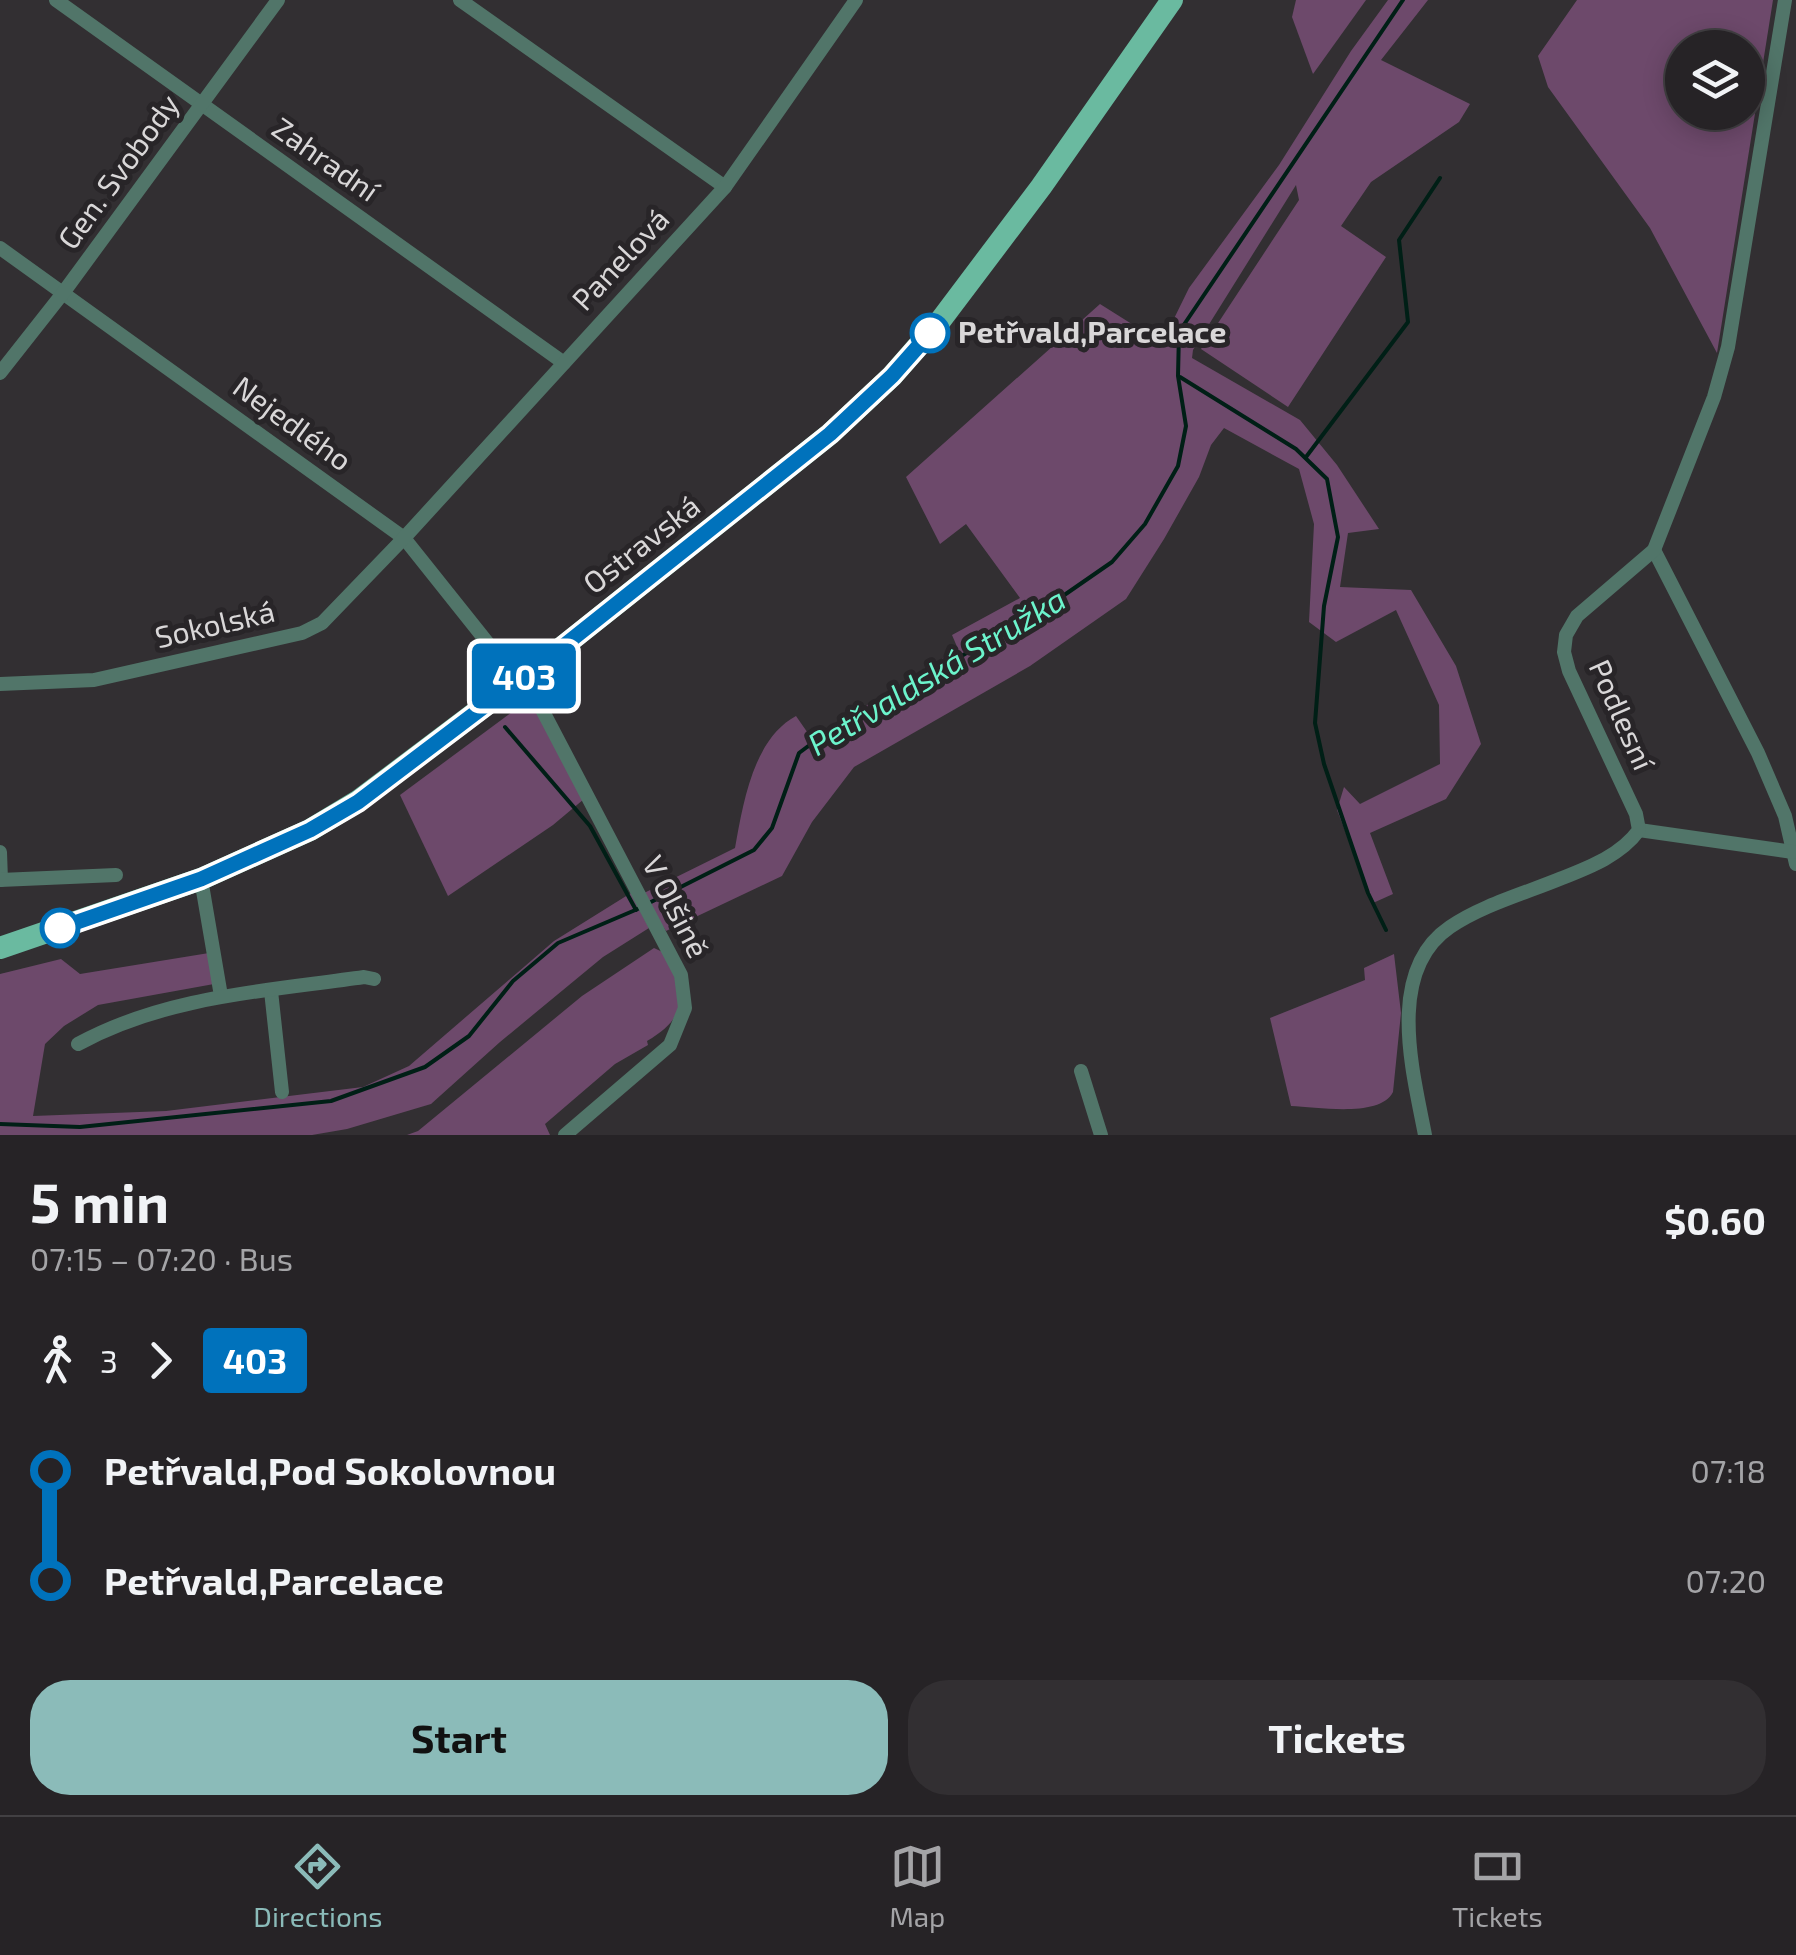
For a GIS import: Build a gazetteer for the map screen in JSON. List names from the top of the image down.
{
  "streets": {
    "main road": ["Ostravská"],
    "street": [
      "Zahradní",
      "Gen. Svobody",
      "Panelová",
      "Nejedlého",
      "Sokolská",
      "Podlesní",
      "V Olšině"
    ]
  },
  "crossings": [
    ["Zahradní", "Gen. Svobody"],
    ["Zahradní", "Panelová"],
    ["Gen. Svobody", "Nejedlého"],
    ["Panelová", "Nejedlého"],
    ["Panelová", "Sokolská"],
    ["Nejedlého", "Ostravská"],
    ["Nejedlého", "Sokolská"],
    ["Nejedlého", "V Olšině"],
    ["Ostravská", "V Olšině"]
  ],
  "water": ["Petřvaldská Stružka"],
  "places": ["Petřvald,Parcelace"],
  "lines": ["bus line 403"],
  "page": {
    "on_map": "403",
    "heading": ["5 min", "07:15 – 07:20 · Bus", "$0.60"],
    "legs": ["3", "403"],
    "list": [
      {
        "name": "Petřvald,Pod Sokolovnou",
        "value": "07:18"
      },
      {
        "name": "Petřvald,Parcelace",
        "value": "07:20"
      }
    ],
    "buttons": ["Start", "Tickets"],
    "tabs": ["Directions", "Map", "Tickets"]
  }
}
